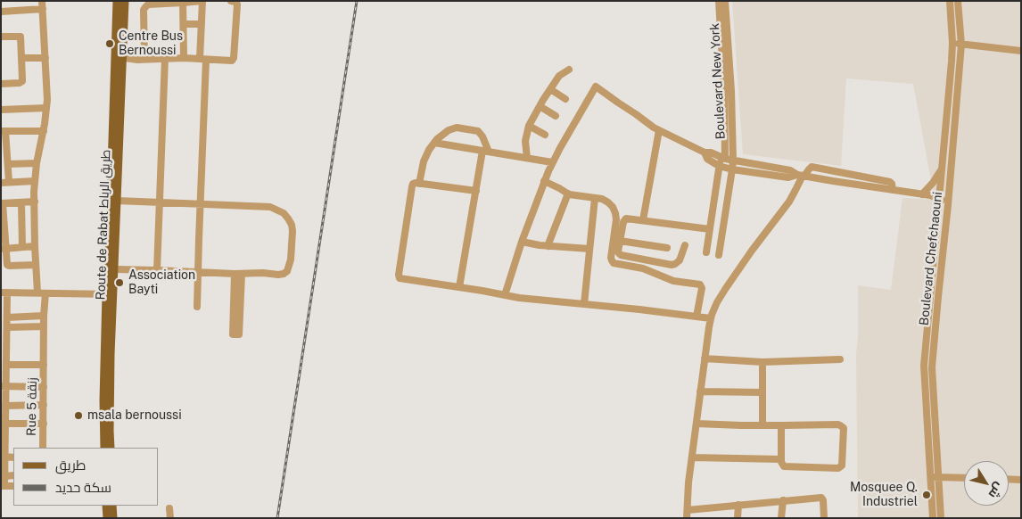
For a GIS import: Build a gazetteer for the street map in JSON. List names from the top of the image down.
{
  "streets": {
    "main road": ["Route de Rabat طريق الرباط"],
    "street": ["Boulevard New York", "Boulevard Chefchaouni", "Rue 5 زنقة"]
  },
  "places": [
    "Centre Bus Bernoussi",
    "Association Bayti",
    "msala bernoussi",
    "Mosquee Q. Industriel"
  ],
  "legend": ["طريق", "سكة حديد"],
  "north": "bottom right"
}
